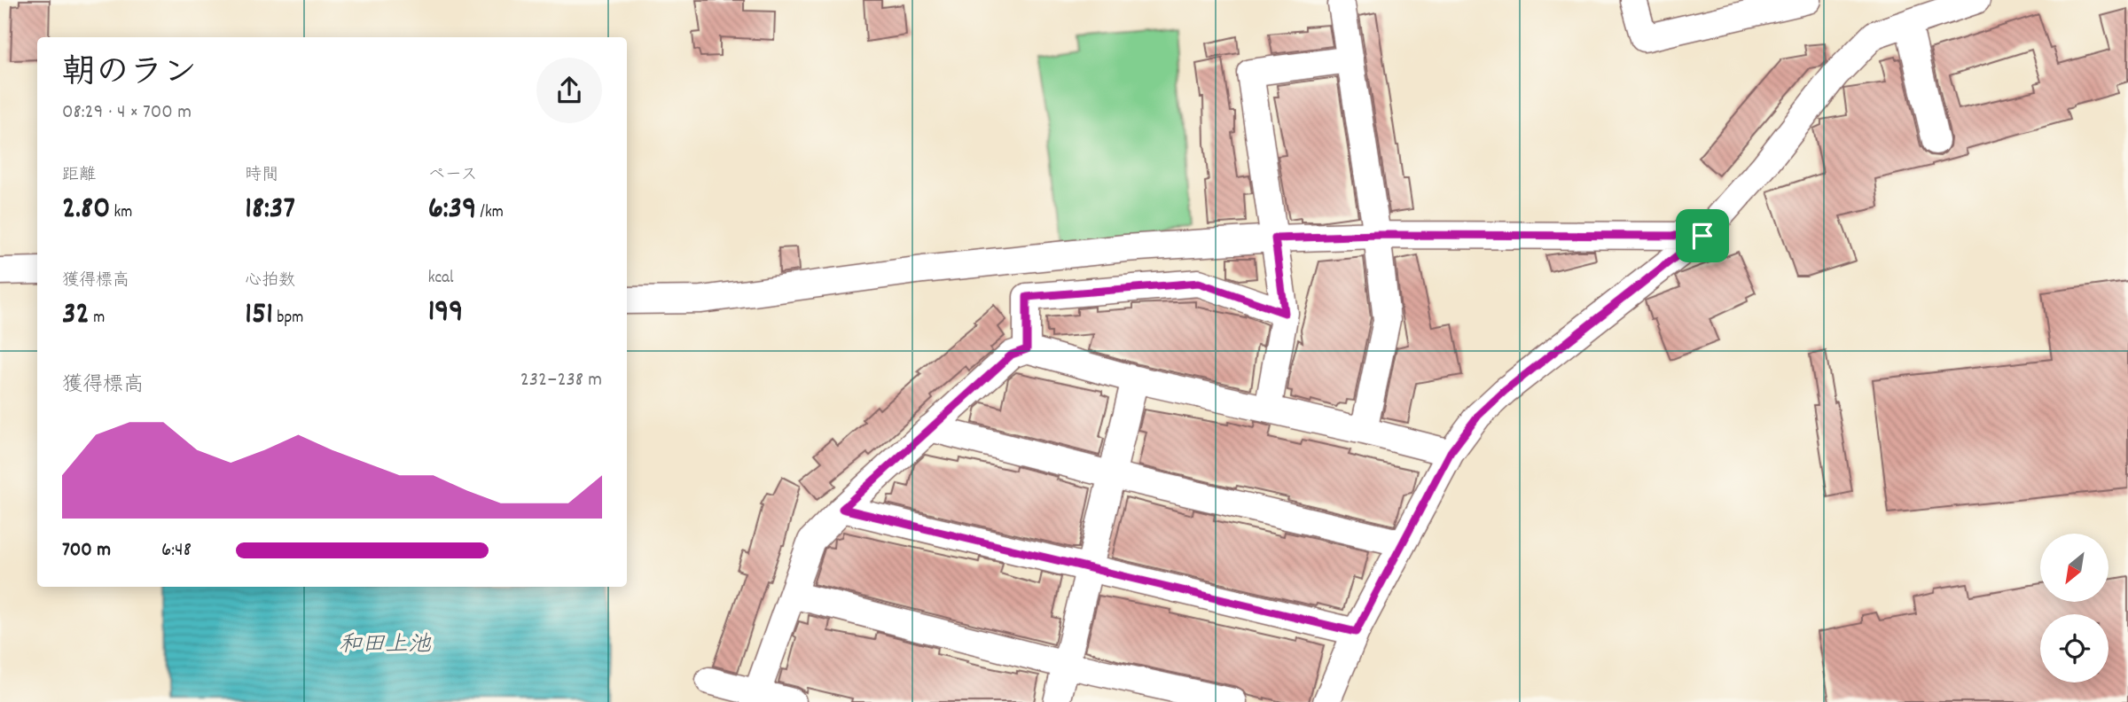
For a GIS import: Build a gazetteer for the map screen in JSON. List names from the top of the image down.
{
  "water": ["和田上池"],
  "north": "bottom left",
  "page": {
    "heading": ["朝のラン", "08:29 · 4 × 700 m"],
    "stats": [
      ["距離", "2.80 km"],
      ["時間", "18:37"],
      ["ペース", "6:39 /km"],
      ["獲得標高", "32 m"],
      ["心拍数", "151 bpm"],
      ["kcal", "199"]
    ],
    "chart": ["獲得標高", "232–238 m"],
    "list": [
      {
        "name": "700 m",
        "note": "6:48"
      }
    ]
  }
}
